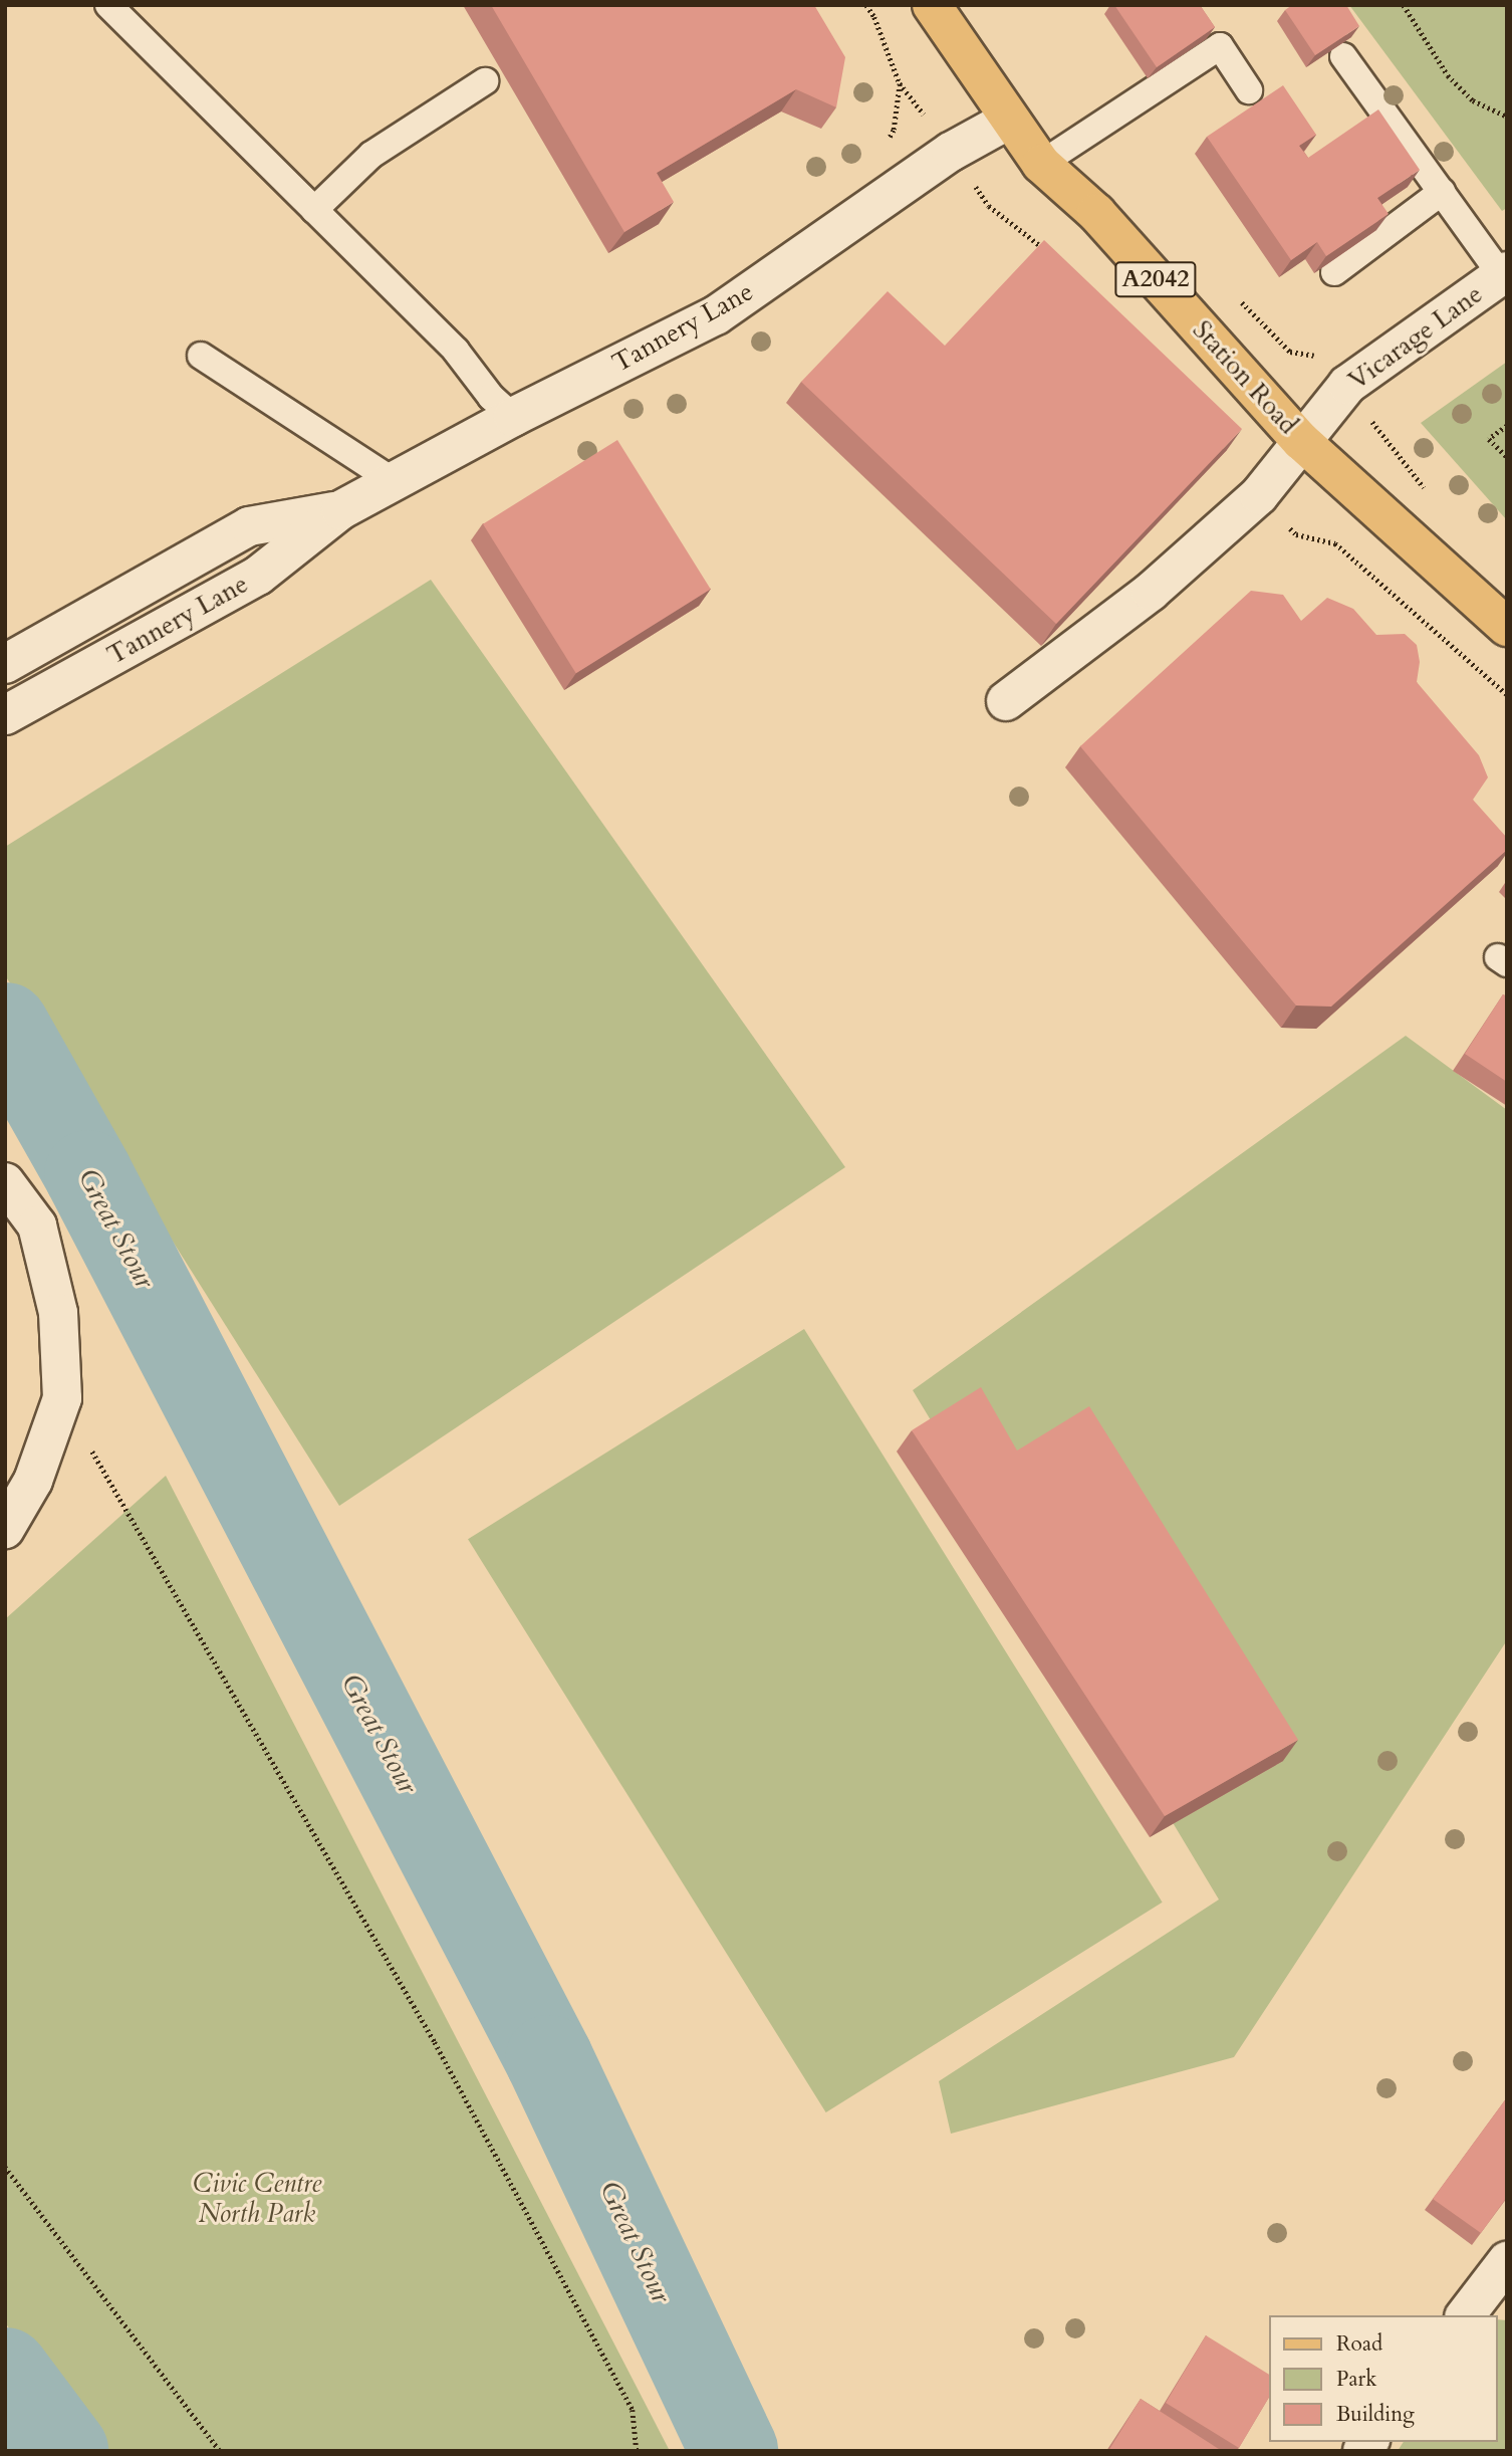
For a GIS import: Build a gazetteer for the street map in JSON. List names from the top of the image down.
{
  "streets": {
    "main road": ["A2042", "Station Road"],
    "street": ["Tannery Lane", "Vicarage Lane"]
  },
  "crossings": [
    ["Tannery Lane", "Station Road"],
    ["Vicarage Lane", "Station Road"]
  ],
  "water": ["Great Stour"],
  "parks": ["Civic Centre North Park"],
  "legend": ["Road", "Park", "Building"]
}
